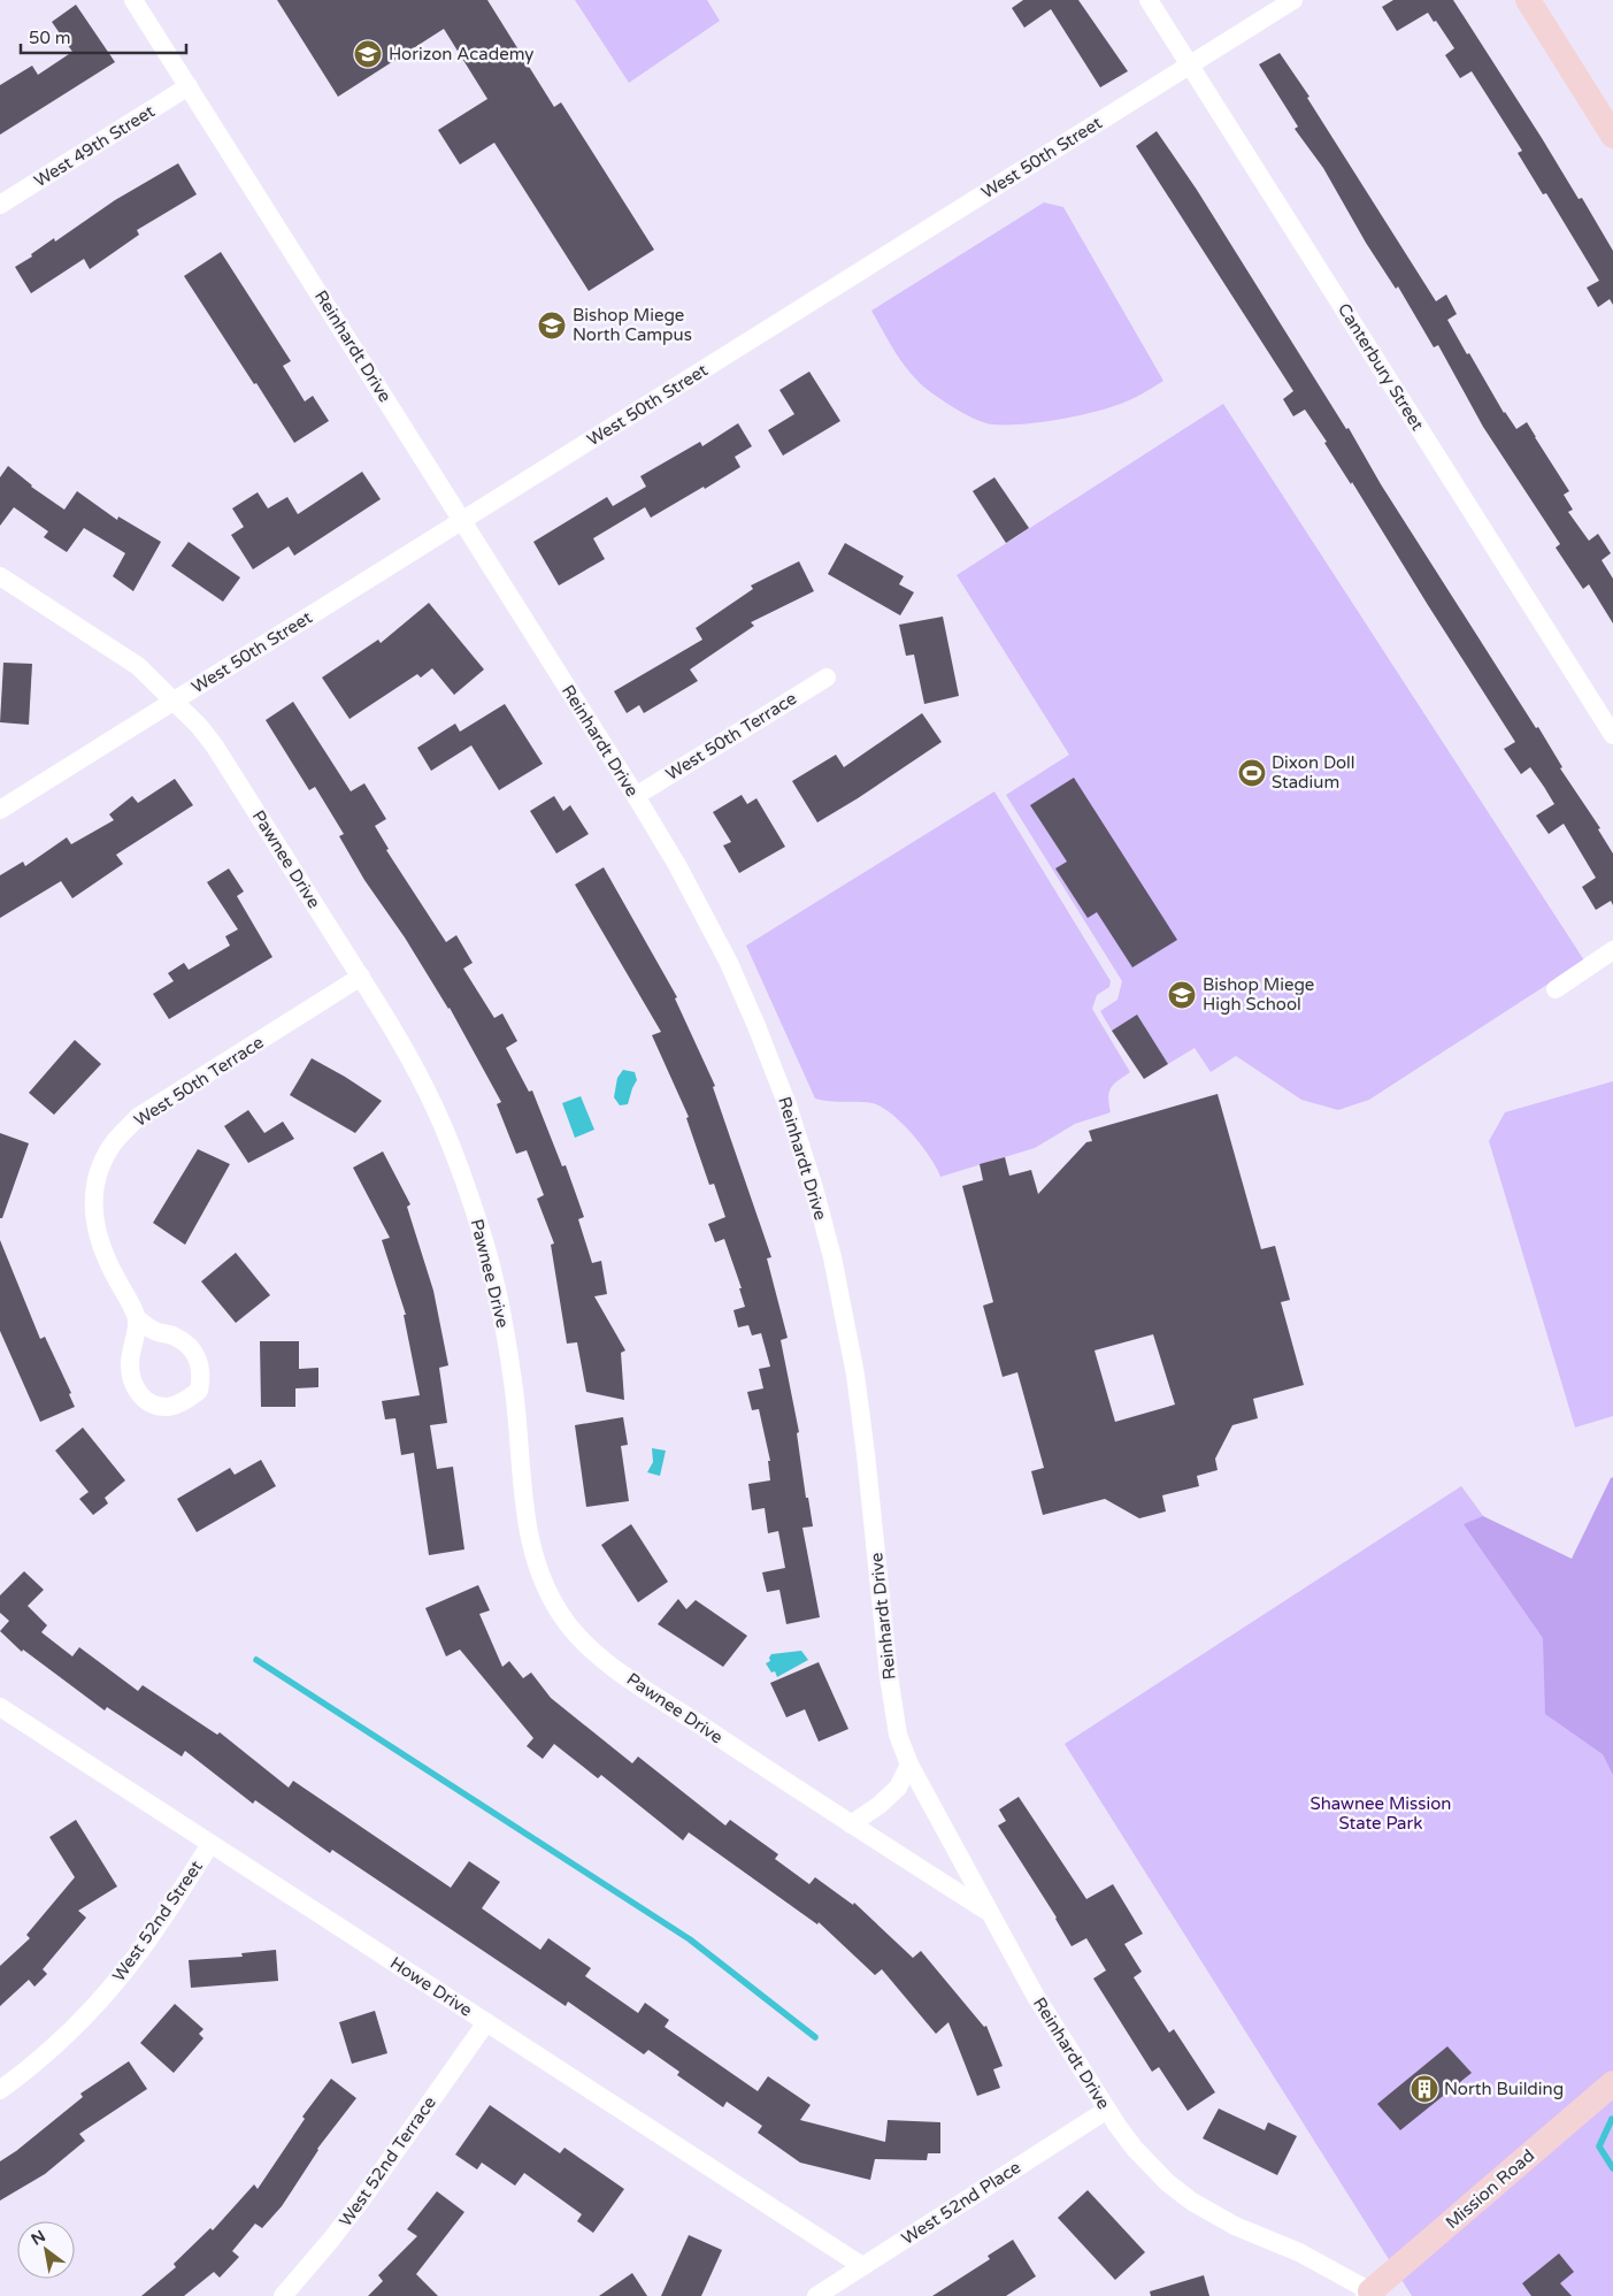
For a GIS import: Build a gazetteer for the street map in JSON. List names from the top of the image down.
{
  "streets": {
    "main road": ["Mission Road"],
    "street": [
      "West 49th Street",
      "West 50th Street",
      "Reinhardt Drive",
      "Canterbury Street",
      "West 50th Terrace",
      "Pawnee Drive",
      "West 52nd Street",
      "Howe Drive",
      "West 52nd Terrace",
      "West 52nd Place"
    ]
  },
  "crossings": [
    ["West 49th Street", "Reinhardt Drive"],
    ["West 50th Street", "Reinhardt Drive"],
    ["West 50th Street", "Canterbury Street"],
    ["West 50th Street", "Pawnee Drive"],
    ["Reinhardt Drive", "West 50th Terrace"],
    ["Reinhardt Drive", "Pawnee Drive"],
    ["Reinhardt Drive", "Mission Road"],
    ["Reinhardt Drive", "West 52nd Place"],
    ["West 50th Terrace", "Pawnee Drive"],
    ["West 52nd Street", "Howe Drive"],
    ["Howe Drive", "West 52nd Terrace"],
    ["Howe Drive", "West 52nd Place"]
  ],
  "parks": ["Shawnee Mission State Park"],
  "places": {
    "school or university": ["Horizon Academy", "Bishop Miege North Campus", "Bishop Miege High School"],
    "sports": ["Dixon Doll Stadium"],
    "building": ["North Building"]
  },
  "scale_bar": "50 m",
  "north": "top left"
}
